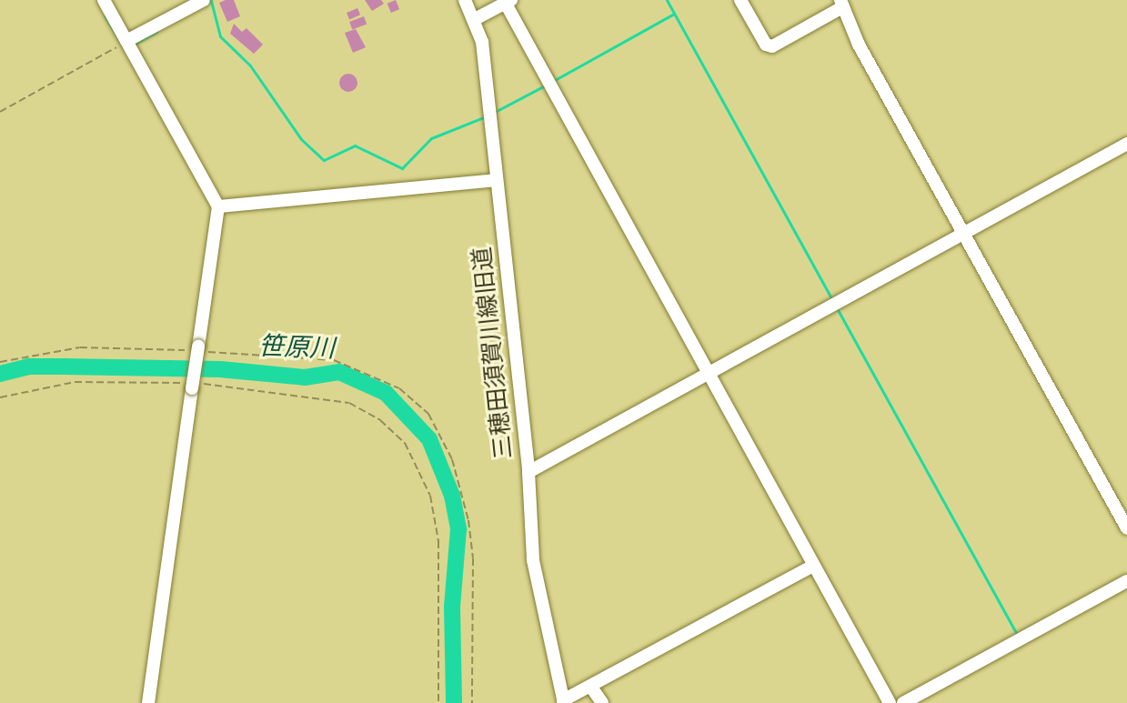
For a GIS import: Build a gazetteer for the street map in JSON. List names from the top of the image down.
{
  "streets": {
    "street": ["三穂田須賀川線旧道"]
  },
  "water": ["笹原川"]
}
